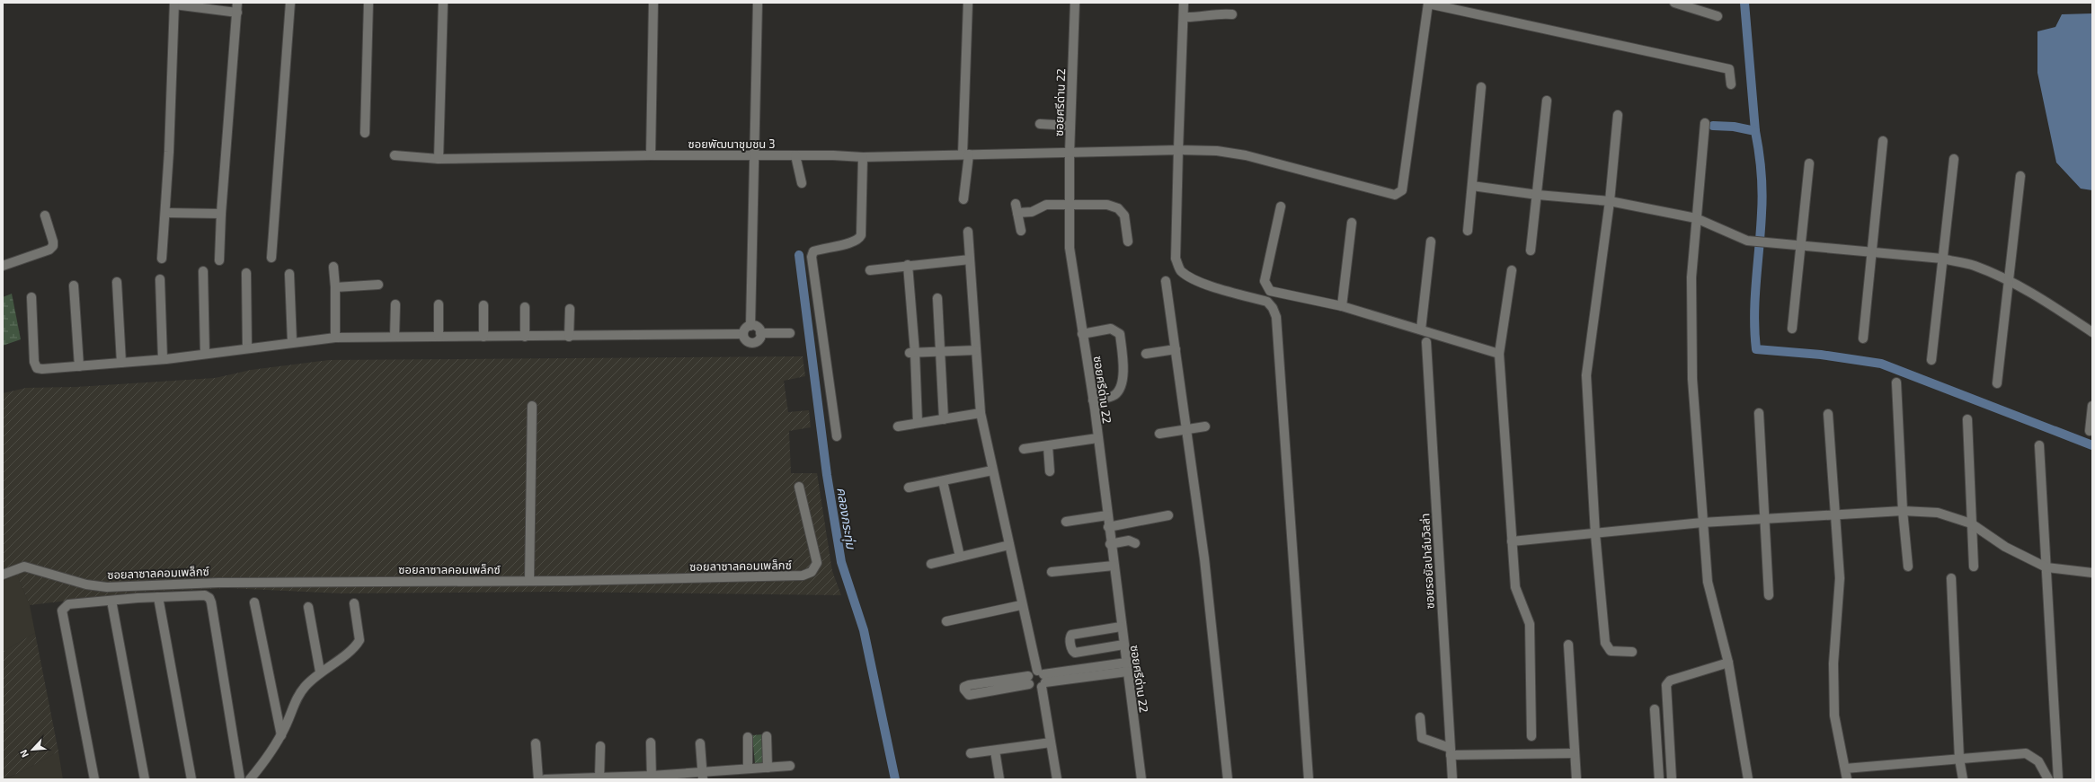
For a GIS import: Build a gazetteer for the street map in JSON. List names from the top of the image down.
{
  "streets": {
    "street": [
      "ซอยศรีด่าน 22",
      "ซอยพัฒนาชุมชน 3",
      "ซอยรอยัลปาล์มวิลล่า",
      "ซอยลาซาลคอมเพล็กซ์"
    ]
  },
  "crossings": [
    ["ซอยศรีด่าน 22", "ซอยพัฒนาชุมชน 3"]
  ],
  "water": ["คลองกระทุ่ม"],
  "north": "bottom left"
}
